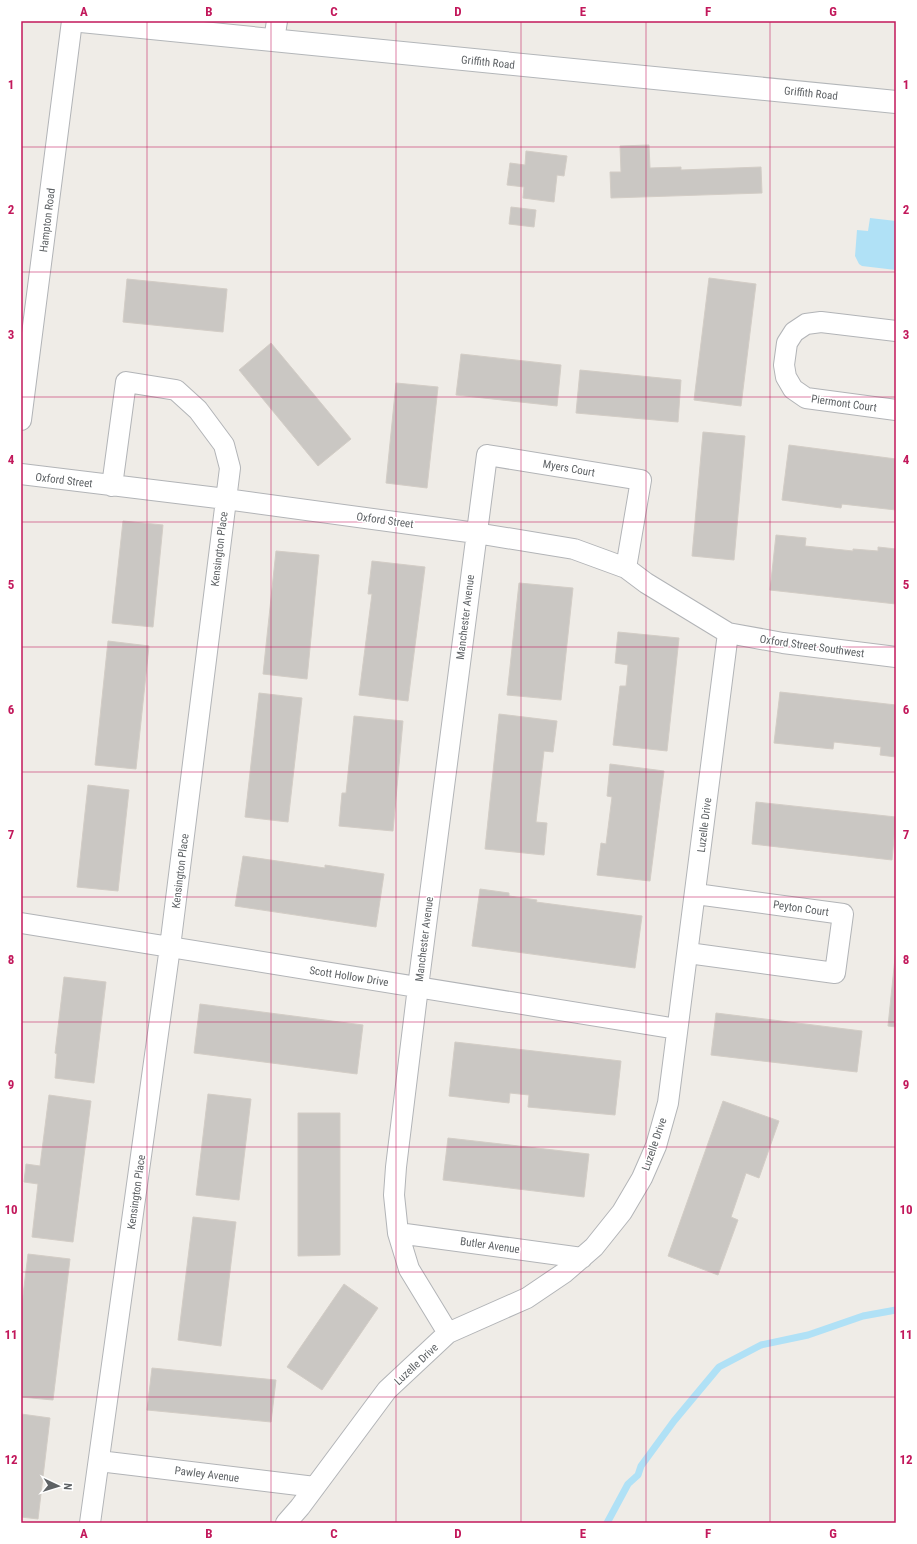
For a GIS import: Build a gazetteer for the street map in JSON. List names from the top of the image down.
{
  "streets": {
    "street": [
      "Griffith Road",
      "Hampton Road",
      "Piermont Court",
      "Myers Court",
      "Oxford Street",
      "Kensington Place",
      "Manchester Avenue",
      "Oxford Street Southwest",
      "Luzelle Drive",
      "Peyton Court",
      "Scott Hollow Drive",
      "Butler Avenue",
      "Pawley Avenue"
    ]
  },
  "crossings": [
    ["Myers Court", "Oxford Street"],
    ["Myers Court", "Manchester Avenue"],
    ["Oxford Street", "Kensington Place"],
    ["Oxford Street", "Manchester Avenue"],
    ["Oxford Street", "Oxford Street Southwest"],
    ["Oxford Street", "Luzelle Drive"],
    ["Kensington Place", "Scott Hollow Drive"],
    ["Kensington Place", "Pawley Avenue"],
    ["Manchester Avenue", "Luzelle Drive"],
    ["Manchester Avenue", "Scott Hollow Drive"],
    ["Manchester Avenue", "Butler Avenue"],
    ["Oxford Street Southwest", "Luzelle Drive"],
    ["Luzelle Drive", "Peyton Court"],
    ["Luzelle Drive", "Scott Hollow Drive"],
    ["Luzelle Drive", "Butler Avenue"],
    ["Luzelle Drive", "Pawley Avenue"]
  ],
  "north": "right",
  "grid": {
    "columns": [
      "A",
      "B",
      "C",
      "D",
      "E",
      "F",
      "G"
    ],
    "rows": [
      "1",
      "2",
      "3",
      "4",
      "5",
      "6",
      "7",
      "8",
      "9",
      "10",
      "11",
      "12"
    ]
  }
}
